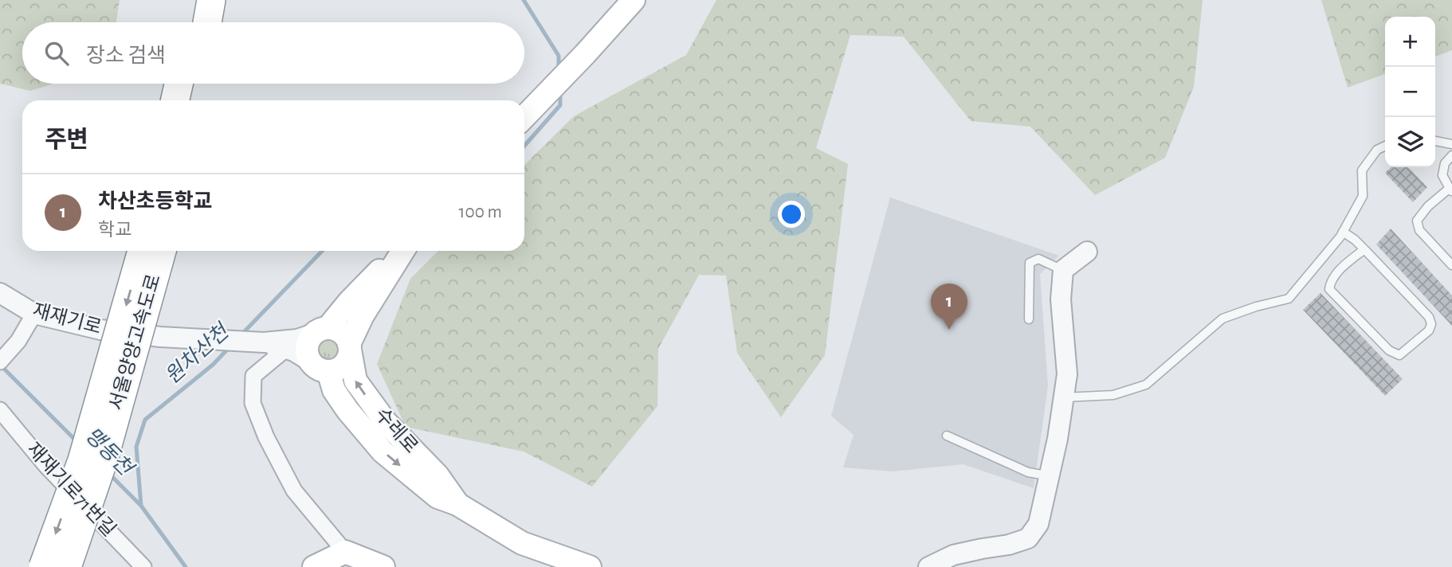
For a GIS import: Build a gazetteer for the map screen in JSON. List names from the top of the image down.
{
  "streets": {
    "highway": ["서울양양고속도로"],
    "main road": ["수레로"],
    "street": ["재재기로", "재재기로71번길"]
  },
  "water": ["원차산천", "맹동천"],
  "page": {
    "map_buttons": ["+", "−"],
    "search": "장소 검색",
    "heading": "주변",
    "list": [
      {
        "mark": "1",
        "name": "차산초등학교",
        "note": "학교",
        "value": "100 m"
      }
    ],
    "pins": "1"
  }
}
